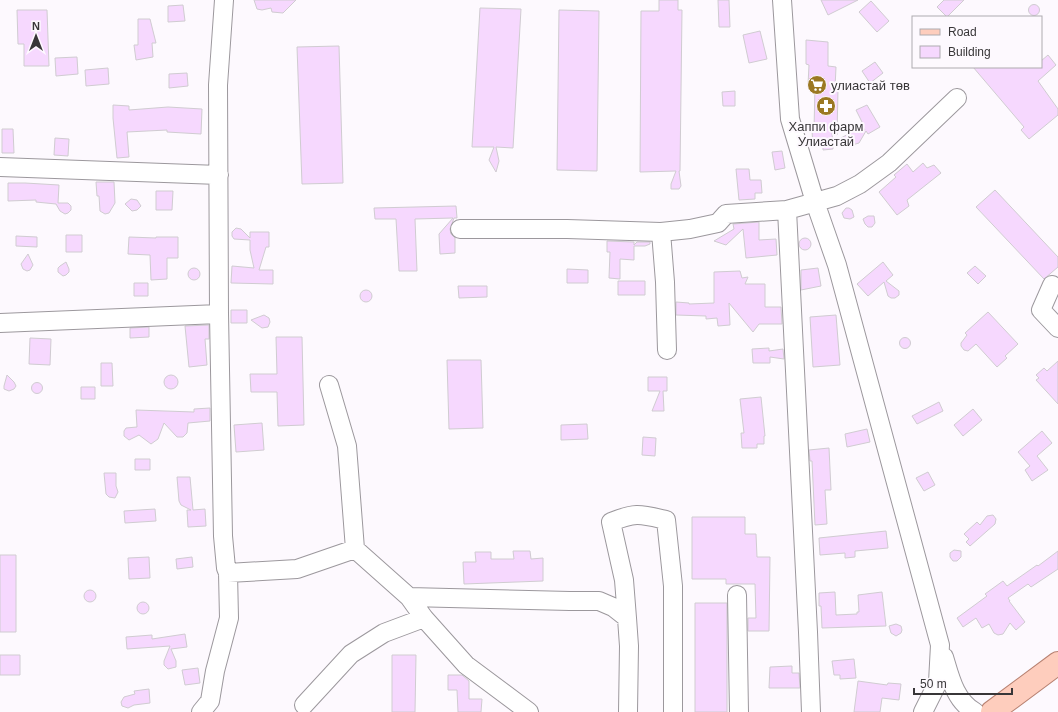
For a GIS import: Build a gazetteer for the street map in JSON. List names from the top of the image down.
{
  "places": {
    "supermarket": ["улиастай төв"],
    "pharmacy": ["Хаппи фарм Улиастай"]
  },
  "legend": ["Road", "Building"],
  "scale_bar": "50 m",
  "north": "top"
}
